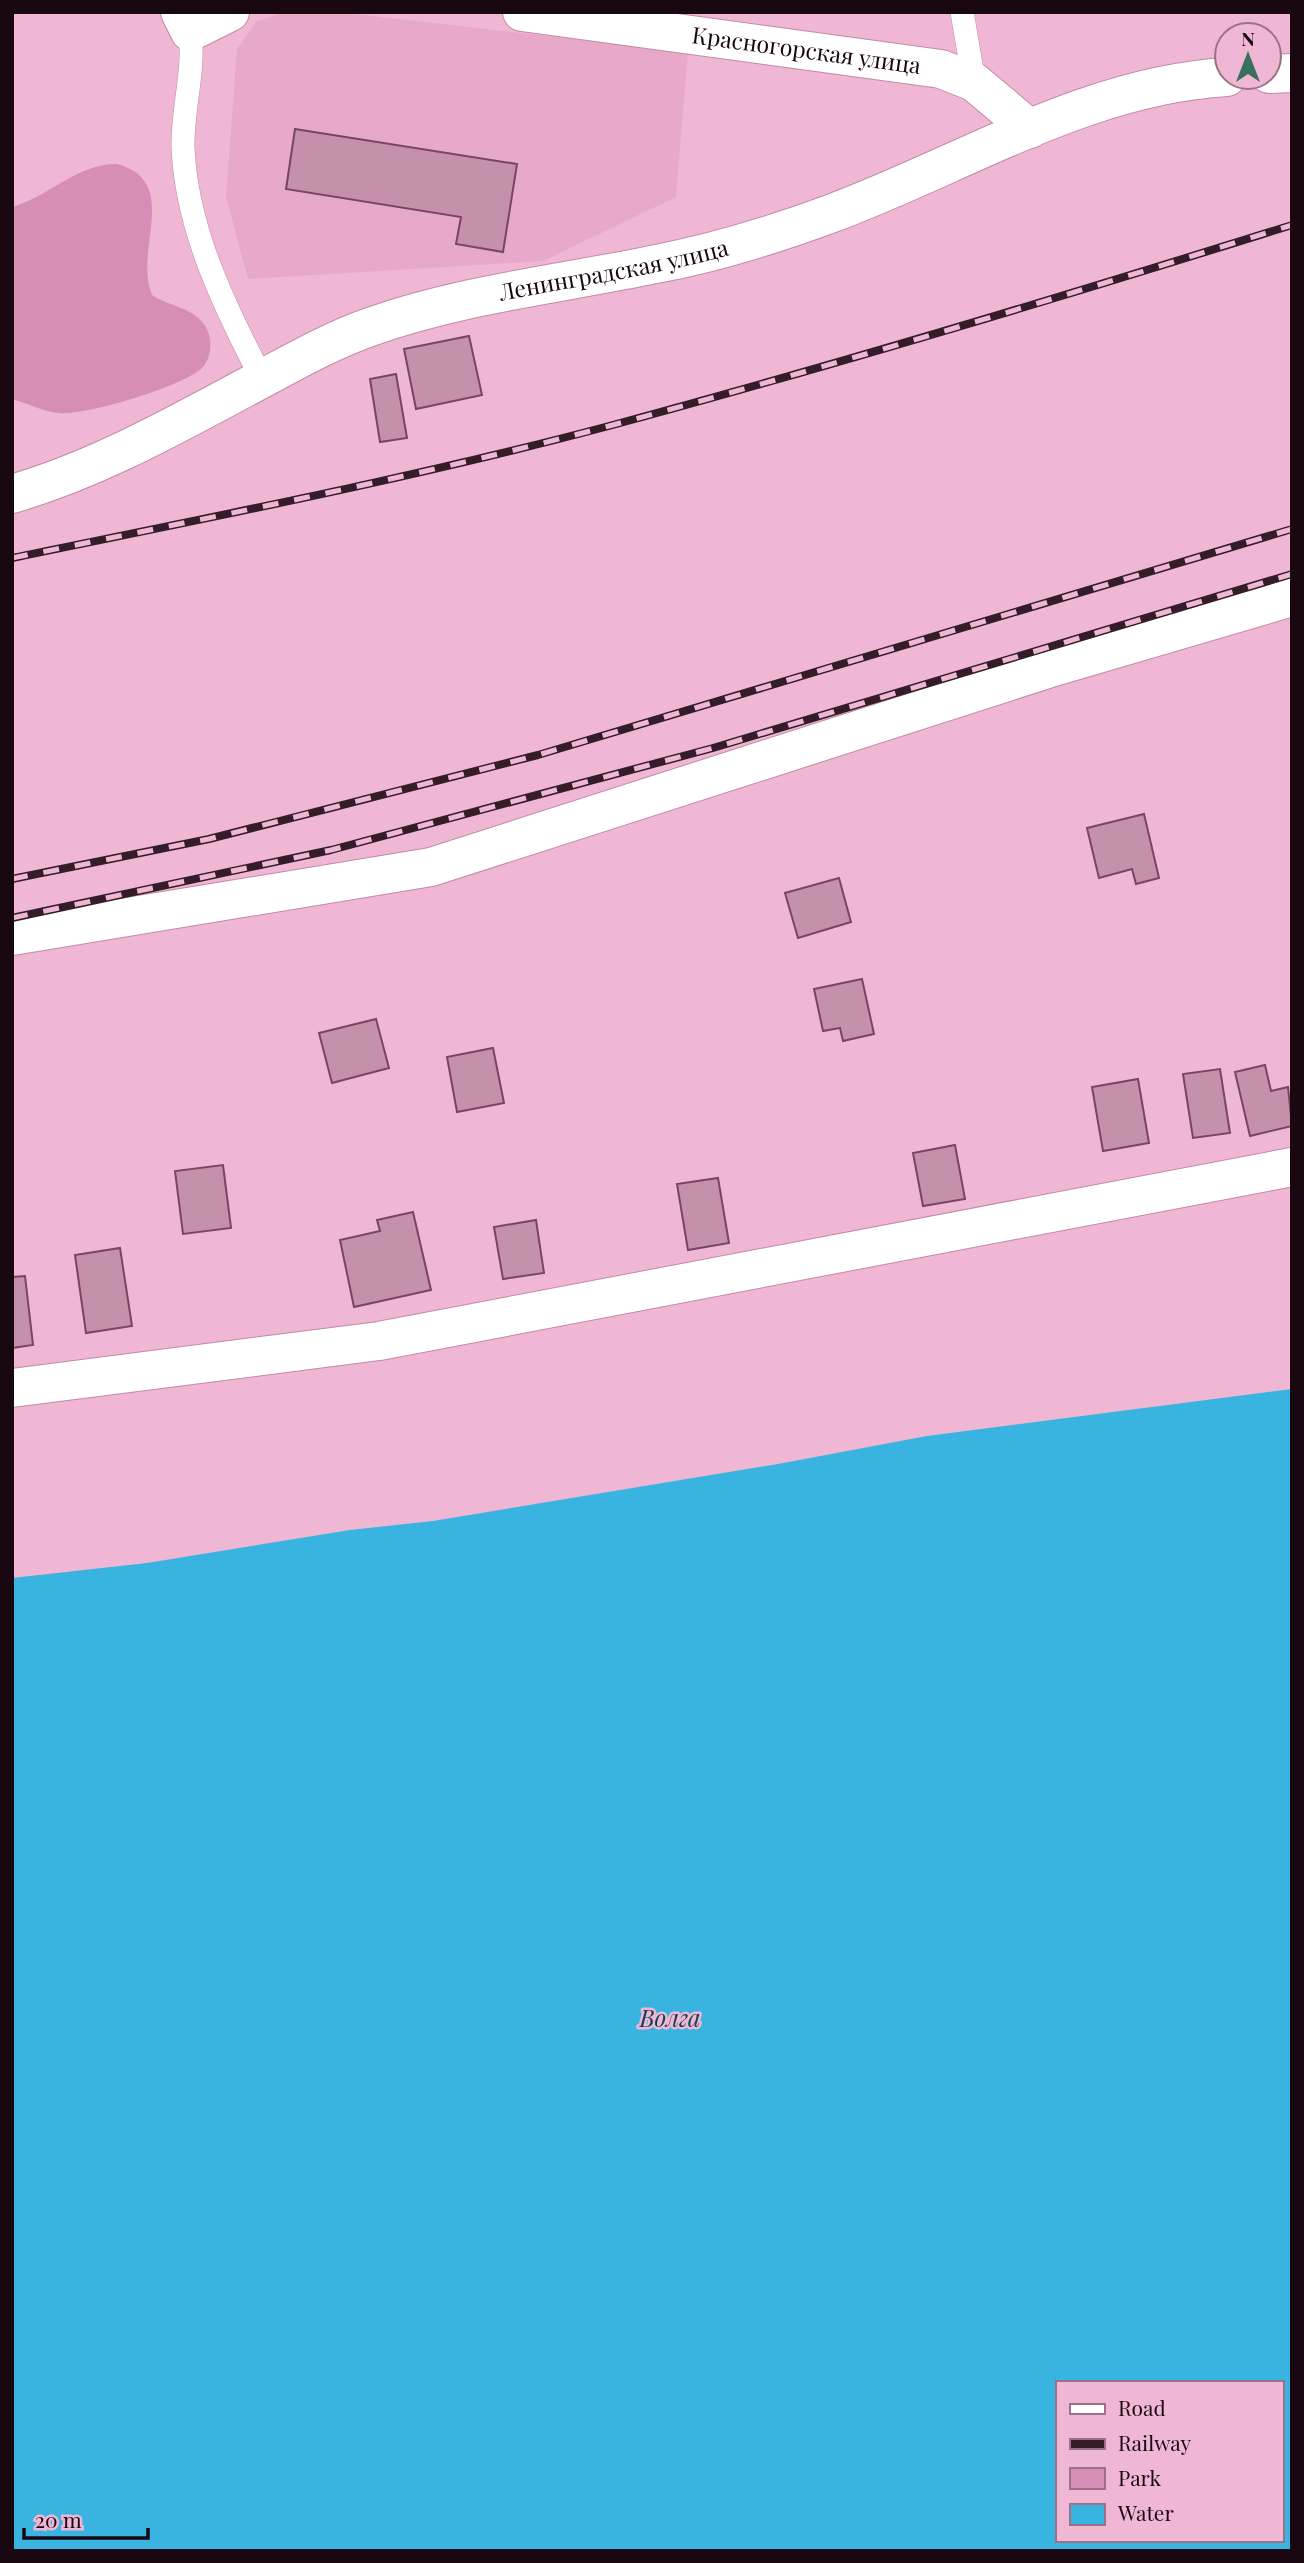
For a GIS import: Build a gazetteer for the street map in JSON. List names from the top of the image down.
{
  "streets": {
    "street": ["Красногорская улица", "Ленинградская улица"]
  },
  "crossings": [
    ["Красногорская улица", "Ленинградская улица"]
  ],
  "water": ["Волга"],
  "legend": [
    "Road",
    "Railway",
    "Park",
    "Water"
  ],
  "scale_bar": "20 m",
  "north": "top"
}
